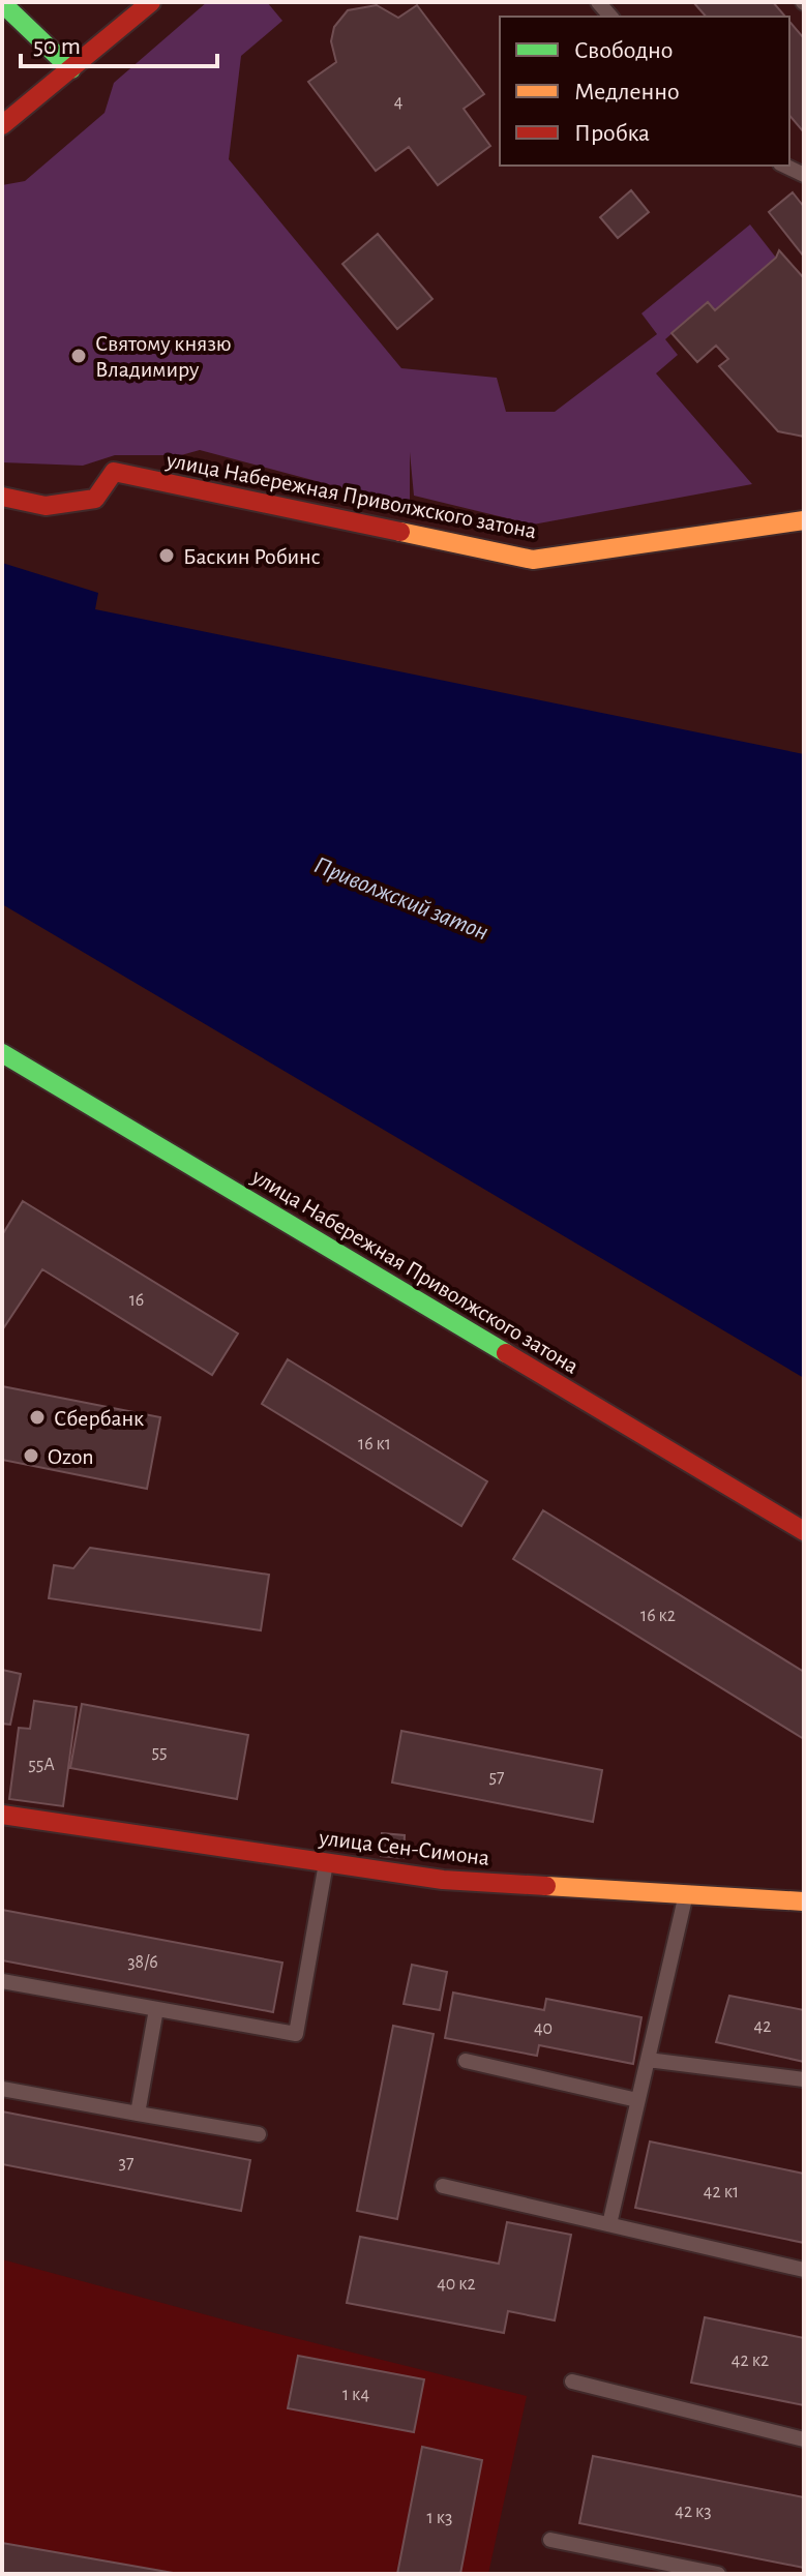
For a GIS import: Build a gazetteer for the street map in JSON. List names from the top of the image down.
{
  "streets": {
    "street": ["улица Набережная Приволжского затона", "улица Сен-Симона"]
  },
  "water": ["Приволжский затон"],
  "places": [
    "Святому князю Владимиру",
    "Баскин Робинс",
    "Сбербанк",
    "Ozon"
  ],
  "house_numbers": [
    "4",
    "16",
    "16 к1",
    "16 к2",
    "55",
    "55А",
    "57",
    "38/6",
    "42",
    "40",
    "37",
    "42 к1",
    "40 к2",
    "42 к2",
    "1 к4",
    "42 к3",
    "1 к3"
  ],
  "legend": ["Свободно", "Медленно", "Пробка"],
  "scale_bar": "50 m"
}
